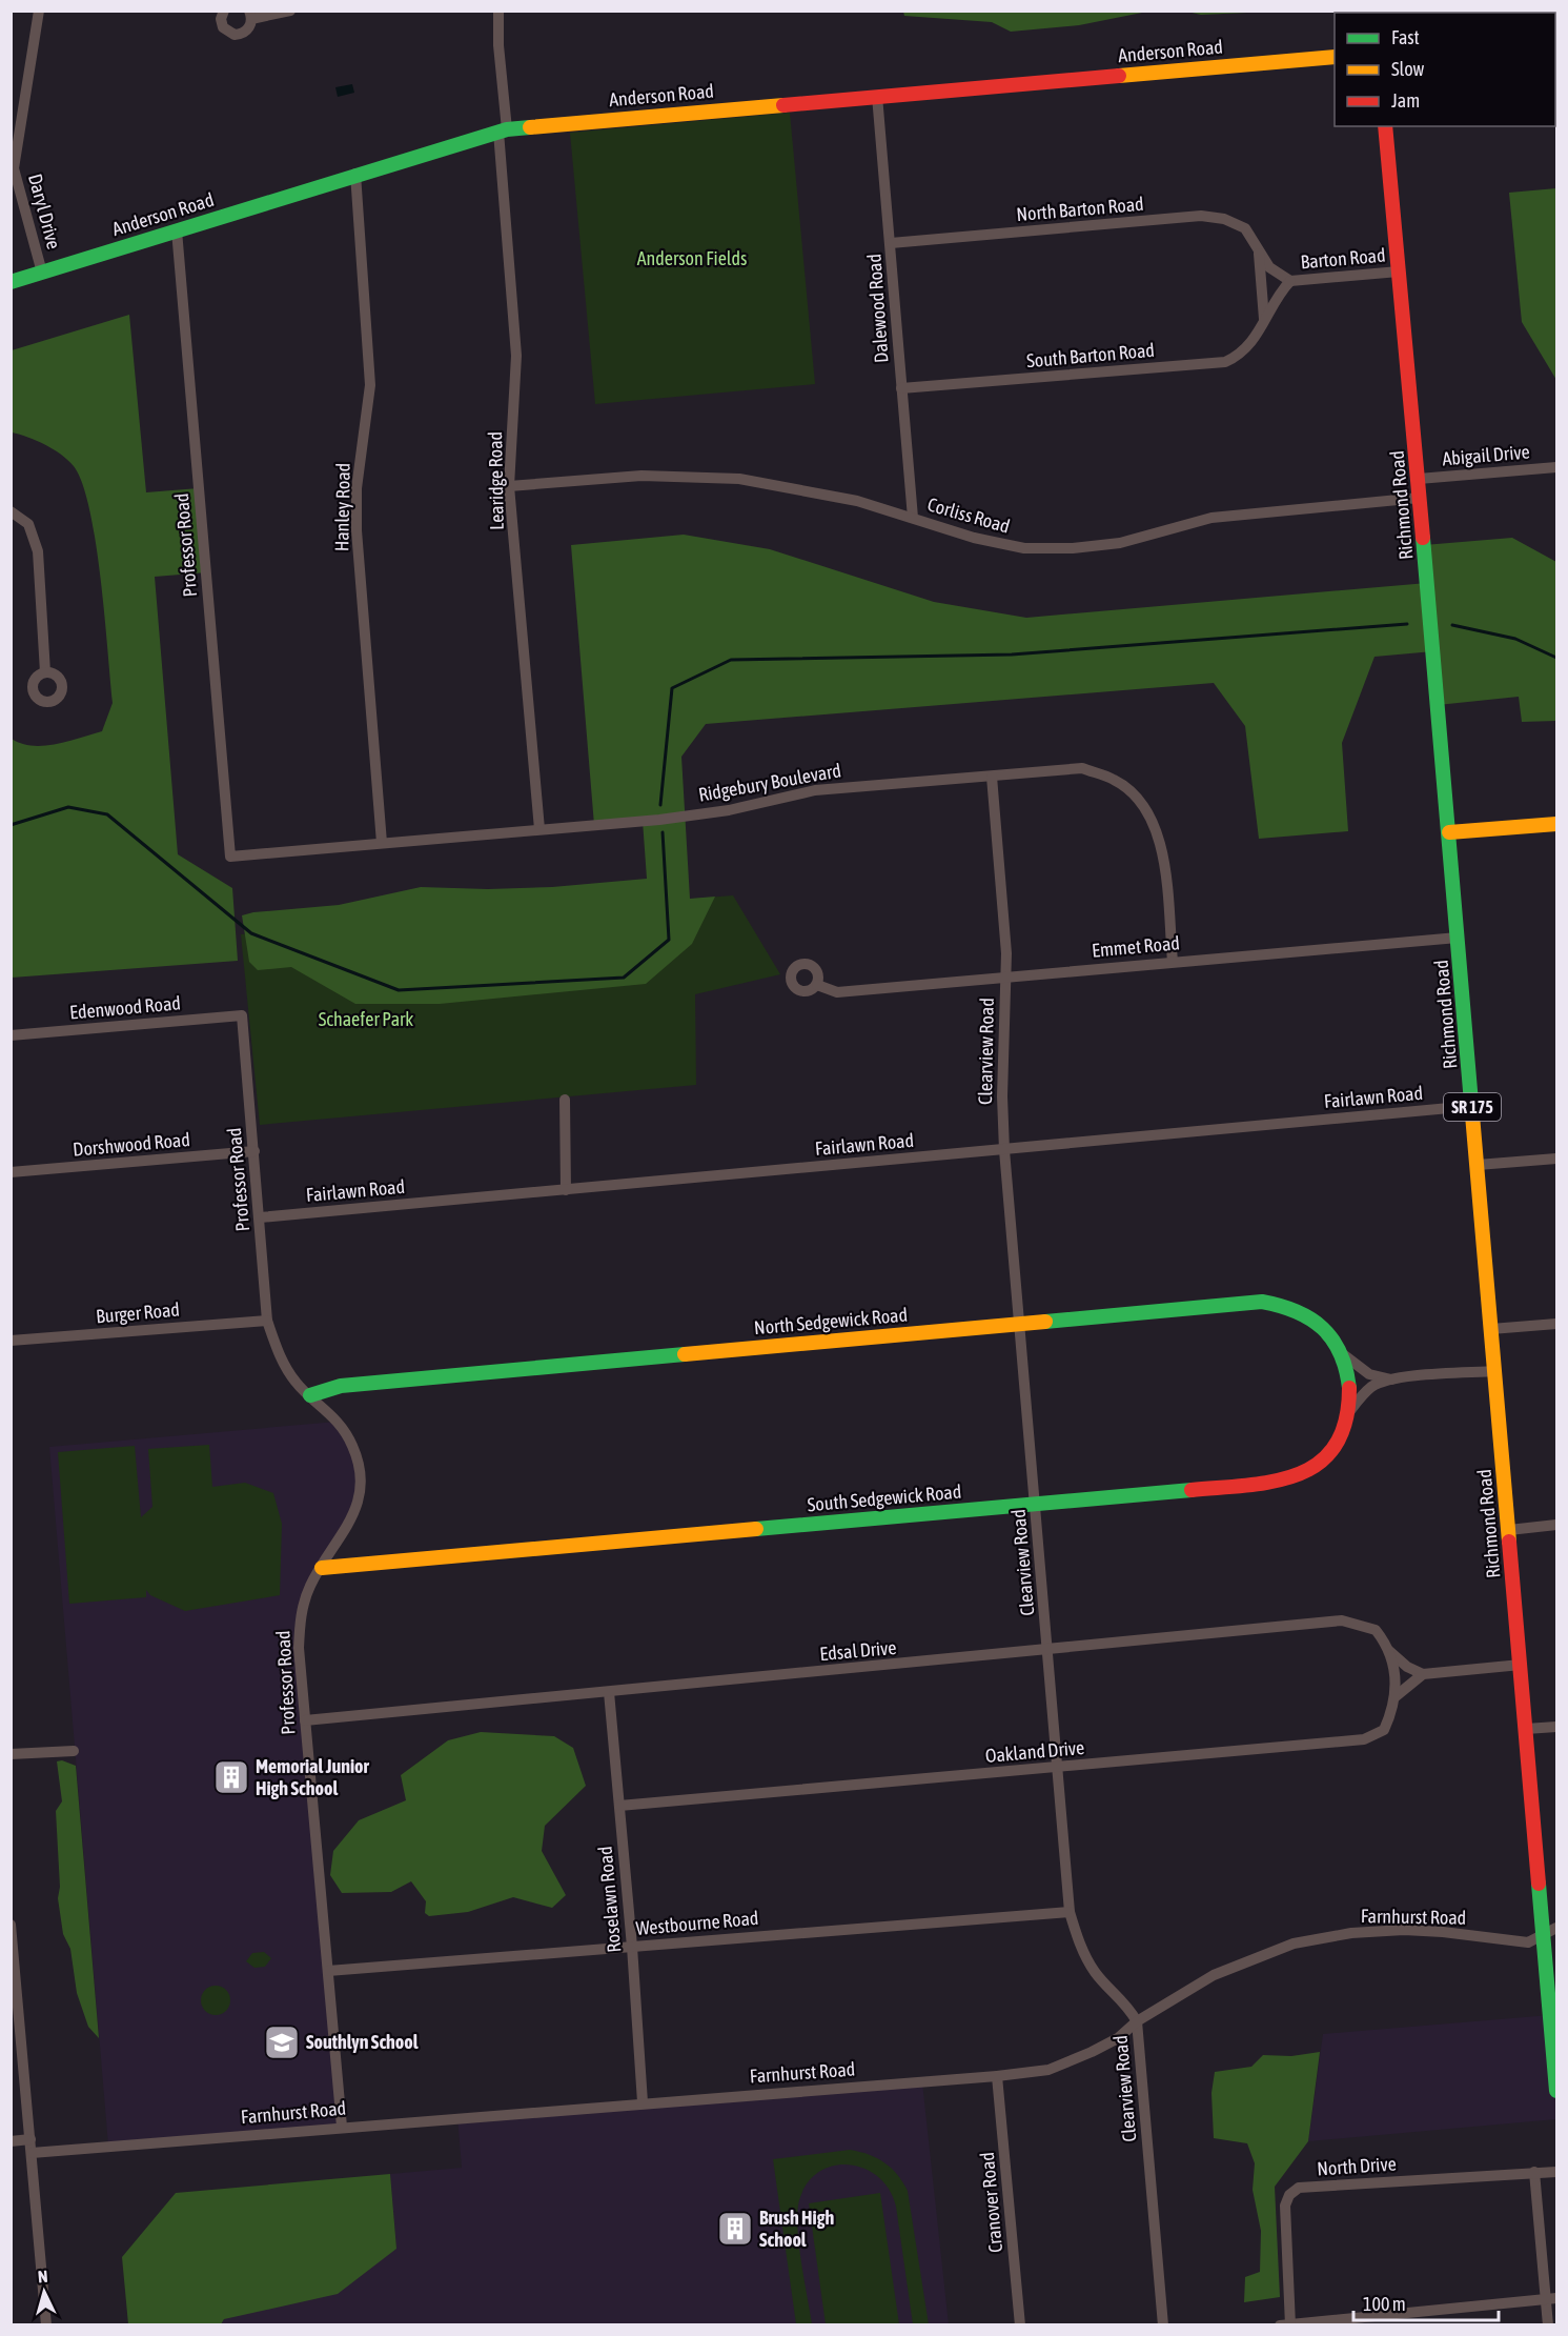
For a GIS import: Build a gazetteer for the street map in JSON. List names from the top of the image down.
{
  "streets": {
    "street": [
      "Anderson Road",
      "North Barton Road",
      "Daryl Drive",
      "Barton Road",
      "Dalewood Road",
      "South Barton Road",
      "Abigail Drive",
      "Learidge Road",
      "Richmond Road",
      "Hanley Road",
      "Corliss Road",
      "Professor Road",
      "Ridgebury Boulevard",
      "Emmet Road",
      "Edenwood Road",
      "Clearview Road",
      "Fairlawn Road",
      "SR 175",
      "Dorshwood Road",
      "Burger Road",
      "North Sedgewick Road",
      "South Sedgewick Road",
      "Edsal Drive",
      "Oakland Drive",
      "Roselawn Road",
      "Farnhurst Road",
      "Westbourne Road",
      "North Drive",
      "Cranover Road"
    ]
  },
  "crossings": [
    ["Anderson Road", "Daryl Drive"],
    ["Anderson Road", "Dalewood Road"],
    ["Anderson Road", "Learidge Road"],
    ["Anderson Road", "Hanley Road"],
    ["Anderson Road", "Professor Road"],
    ["North Barton Road", "Barton Road"],
    ["North Barton Road", "Dalewood Road"],
    ["North Barton Road", "South Barton Road"],
    ["Barton Road", "South Barton Road"],
    ["Barton Road", "Richmond Road"],
    ["Dalewood Road", "South Barton Road"],
    ["Dalewood Road", "Corliss Road"],
    ["Abigail Drive", "Richmond Road"],
    ["Learidge Road", "Corliss Road"],
    ["Learidge Road", "Ridgebury Boulevard"],
    ["Richmond Road", "Corliss Road"],
    ["Richmond Road", "Emmet Road"],
    ["Richmond Road", "Fairlawn Road"],
    ["Richmond Road", "Farnhurst Road"],
    ["Hanley Road", "Ridgebury Boulevard"],
    ["Professor Road", "Ridgebury Boulevard"],
    ["Professor Road", "Edenwood Road"],
    ["Professor Road", "Fairlawn Road"],
    ["Professor Road", "Dorshwood Road"],
    ["Professor Road", "Burger Road"],
    ["Professor Road", "North Sedgewick Road"],
    ["Professor Road", "South Sedgewick Road"],
    ["Professor Road", "Edsal Drive"],
    ["Professor Road", "Farnhurst Road"],
    ["Professor Road", "Westbourne Road"],
    ["Ridgebury Boulevard", "Emmet Road"],
    ["Ridgebury Boulevard", "Clearview Road"],
    ["Emmet Road", "Clearview Road"],
    ["Clearview Road", "Fairlawn Road"],
    ["Clearview Road", "North Sedgewick Road"],
    ["Clearview Road", "South Sedgewick Road"],
    ["Clearview Road", "Edsal Drive"],
    ["Clearview Road", "Oakland Drive"],
    ["Clearview Road", "Farnhurst Road"],
    ["Clearview Road", "Westbourne Road"],
    ["North Sedgewick Road", "South Sedgewick Road"],
    ["Edsal Drive", "Oakland Drive"],
    ["Edsal Drive", "Roselawn Road"],
    ["Oakland Drive", "Roselawn Road"],
    ["Roselawn Road", "Farnhurst Road"],
    ["Roselawn Road", "Westbourne Road"],
    ["Farnhurst Road", "Cranover Road"]
  ],
  "parks": ["Anderson Fields", "Schaefer Park"],
  "places": {
    "building": ["Memorial Junior High School", "Brush High School"],
    "school or university": ["Southlyn School"]
  },
  "legend": ["Fast", "Slow", "Jam"],
  "scale_bar": "100 m",
  "north": "top"
}
